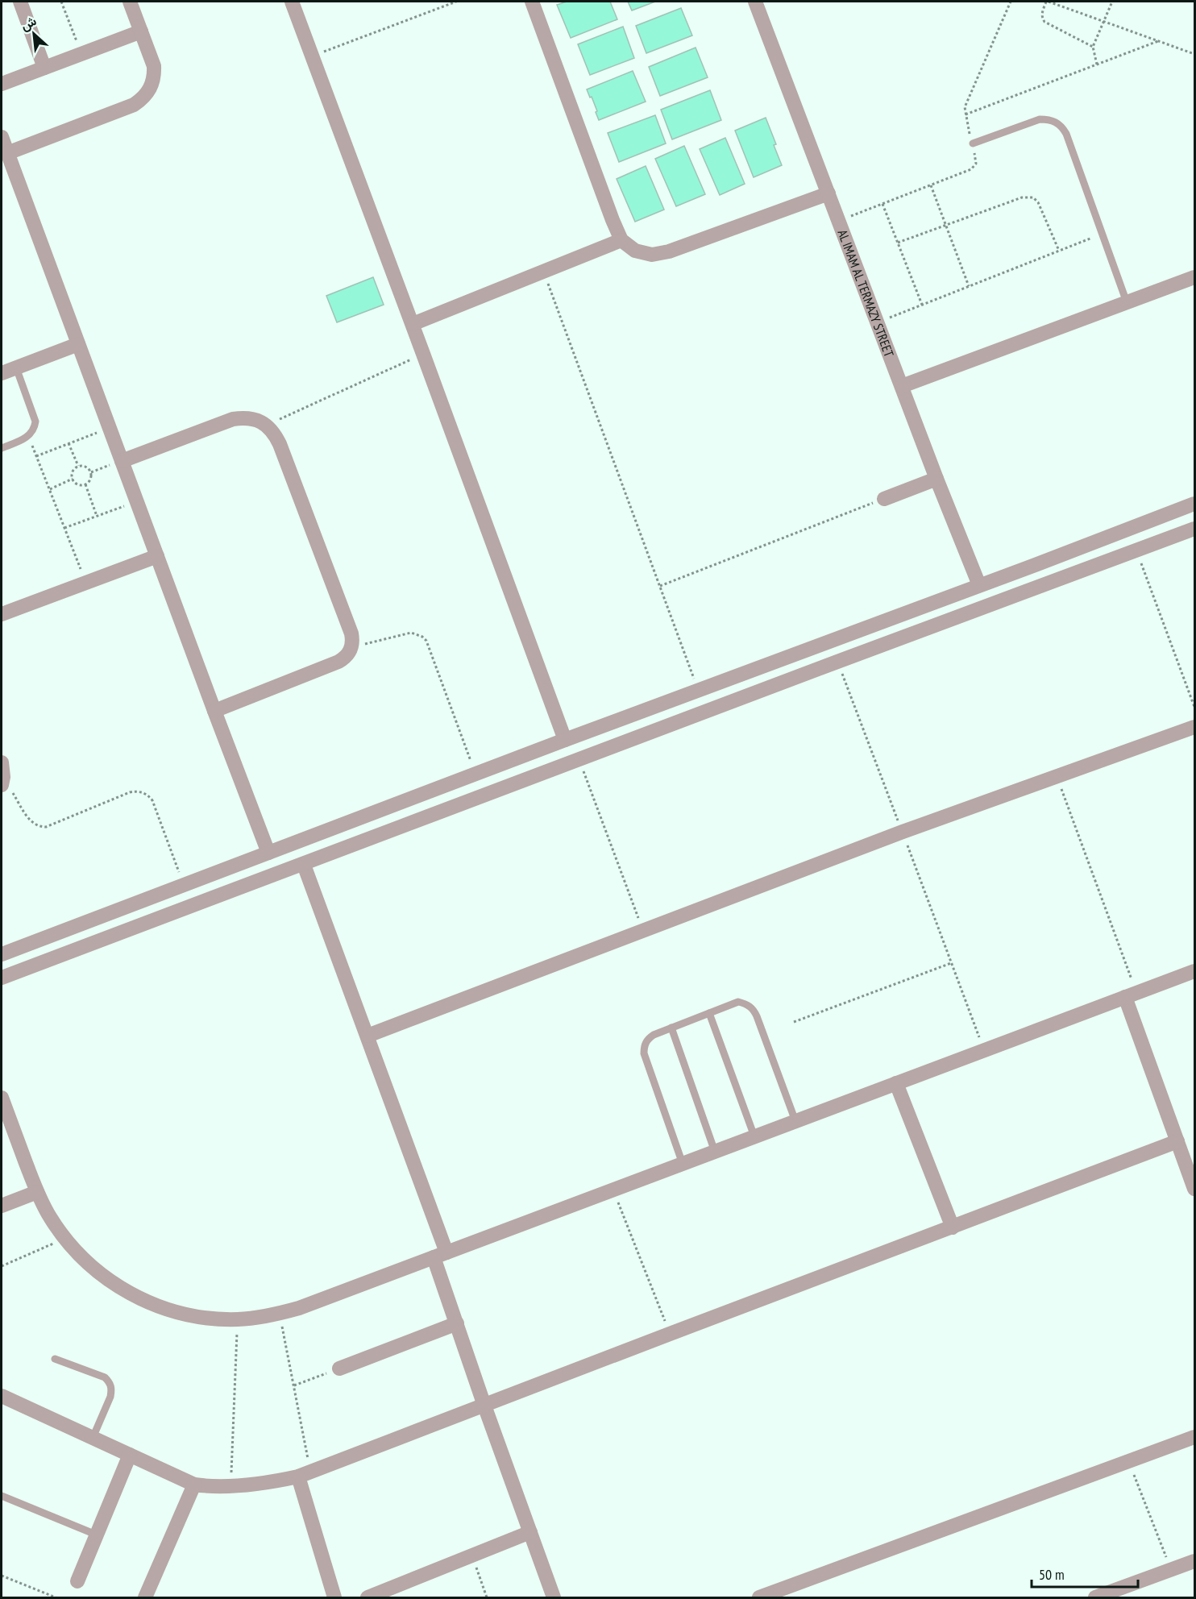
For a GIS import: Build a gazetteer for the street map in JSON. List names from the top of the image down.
{
  "streets": {
    "street": ["AL IMAM AL TERMAZY STREET"]
  },
  "scale_bar": "50 m",
  "north": "top left"
}
